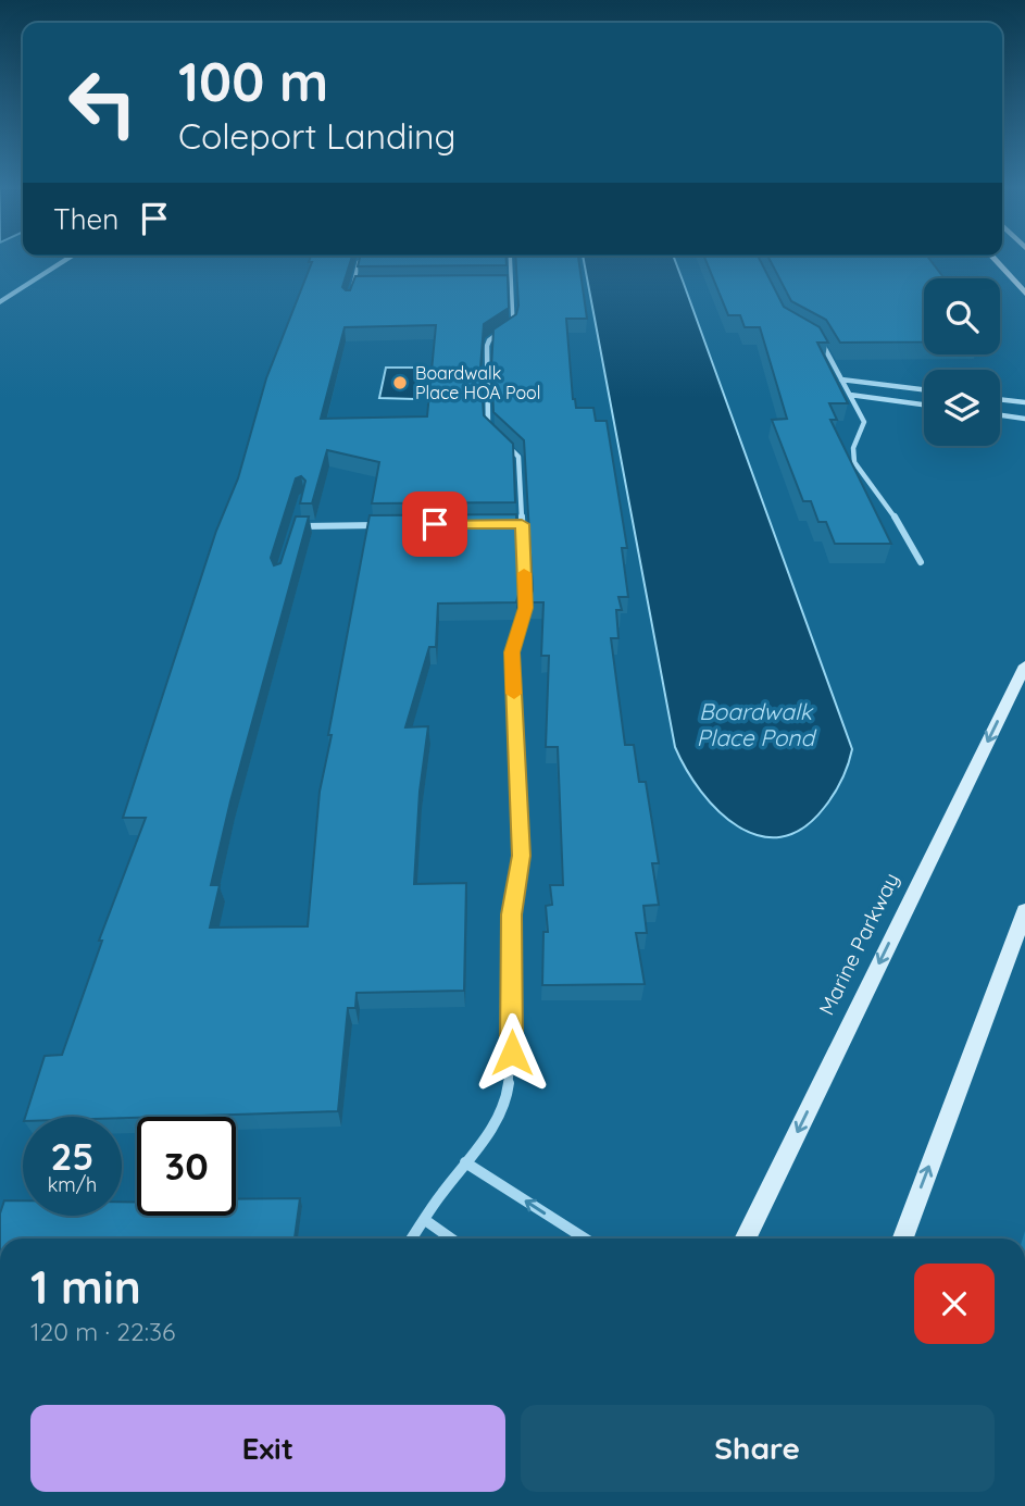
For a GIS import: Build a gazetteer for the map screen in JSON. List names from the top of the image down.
{
  "streets": {
    "main road": ["Marine Parkway"]
  },
  "water": ["Boardwalk Place Pond"],
  "places": ["Boardwalk Place HOA Pool"],
  "page": {
    "turn": ["100 m", "Coleport Landing"],
    "then": "Then",
    "speed": "25 km/h",
    "limit": "30",
    "heading": ["1 min", "120 m · 22:36"],
    "buttons": ["Exit", "Share"]
  }
}
